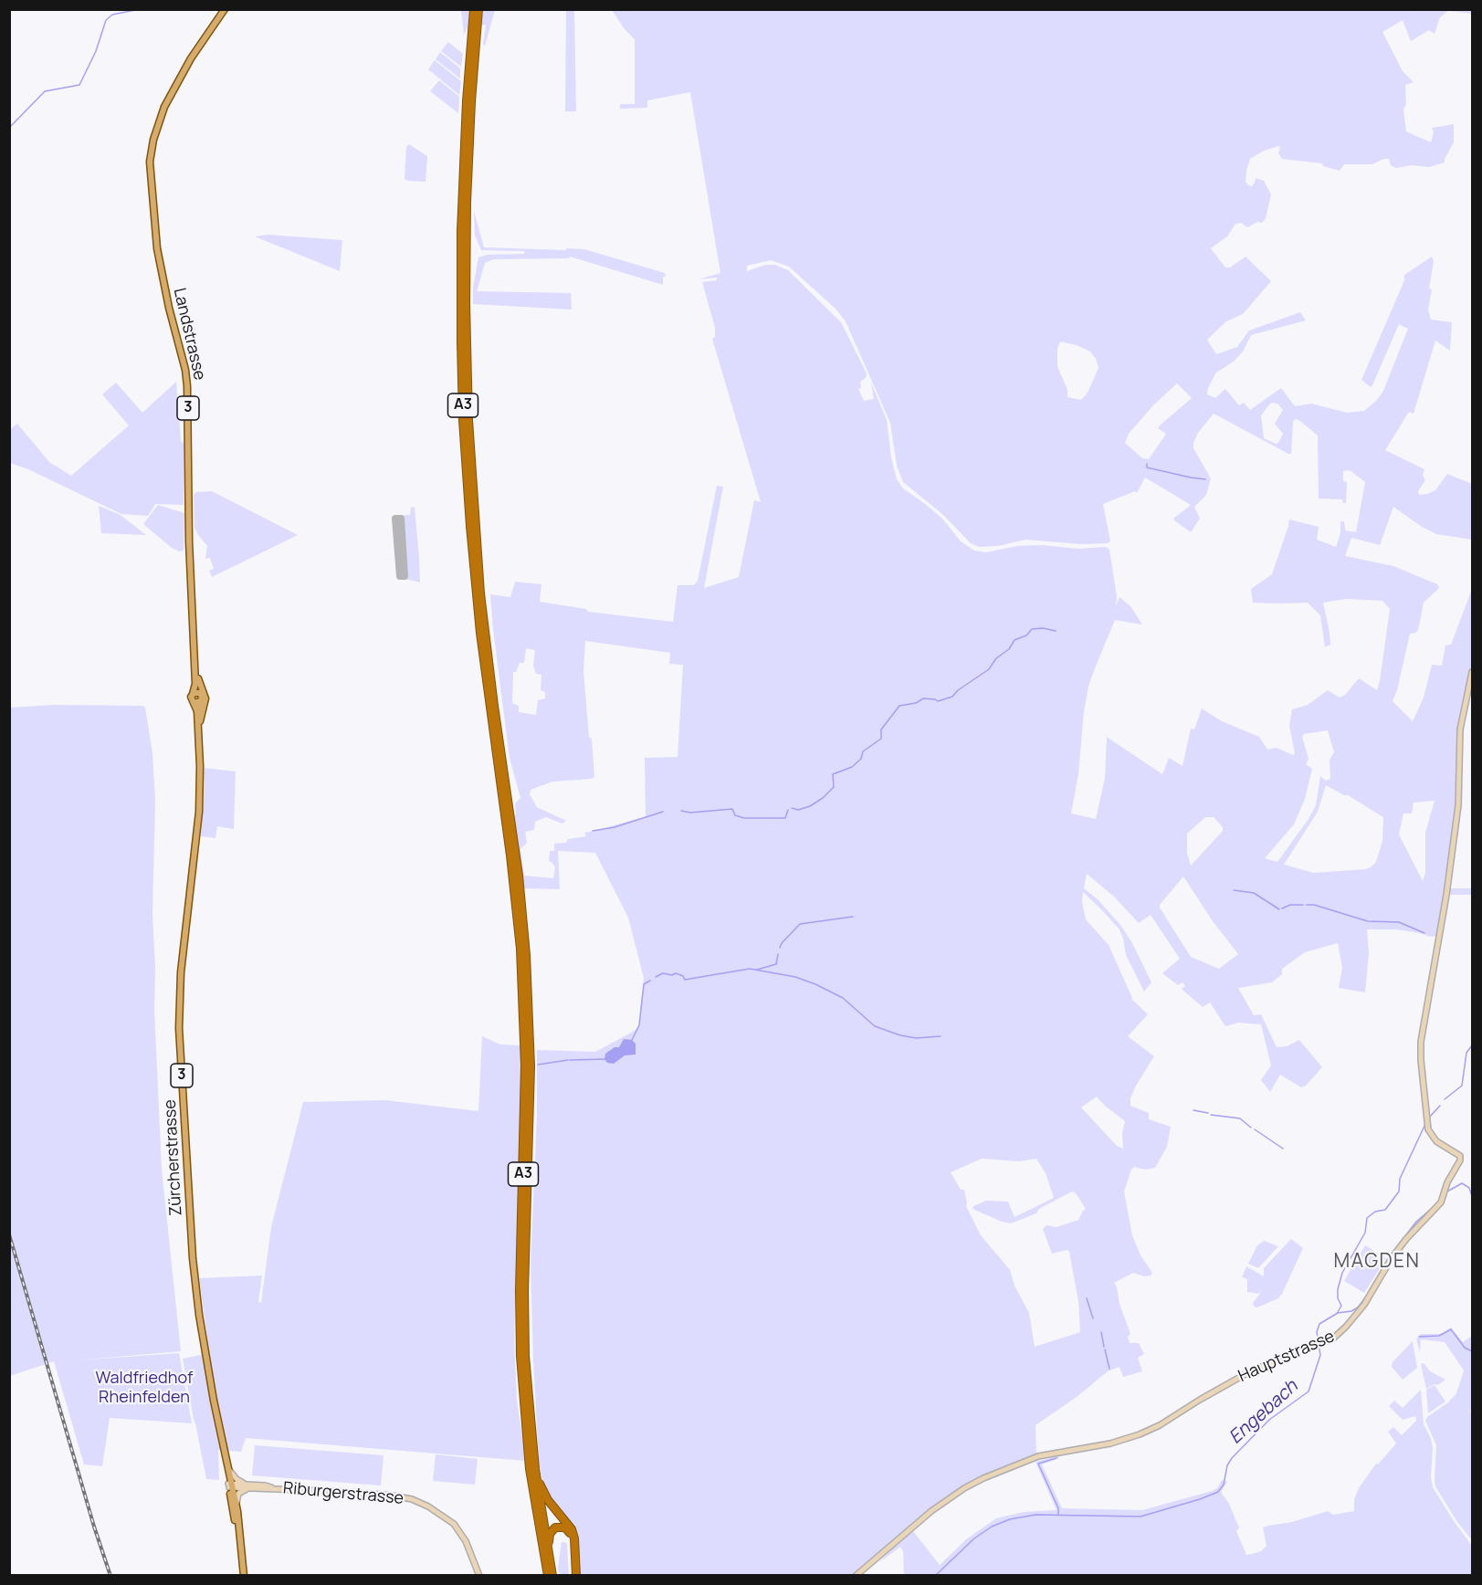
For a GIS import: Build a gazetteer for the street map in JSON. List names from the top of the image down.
{
  "streets": {
    "highway": ["A3"],
    "main road": [
      "Landstrasse",
      "3",
      "Zürcherstrasse",
      "Hauptstrasse",
      "Riburgerstrasse"
    ]
  },
  "crossings": [
    ["Zürcherstrasse", "Riburgerstrasse"]
  ],
  "districts": ["MAGDEN"],
  "water": ["Engebach"],
  "parks": ["Waldfriedhof Rheinfelden"]
}
